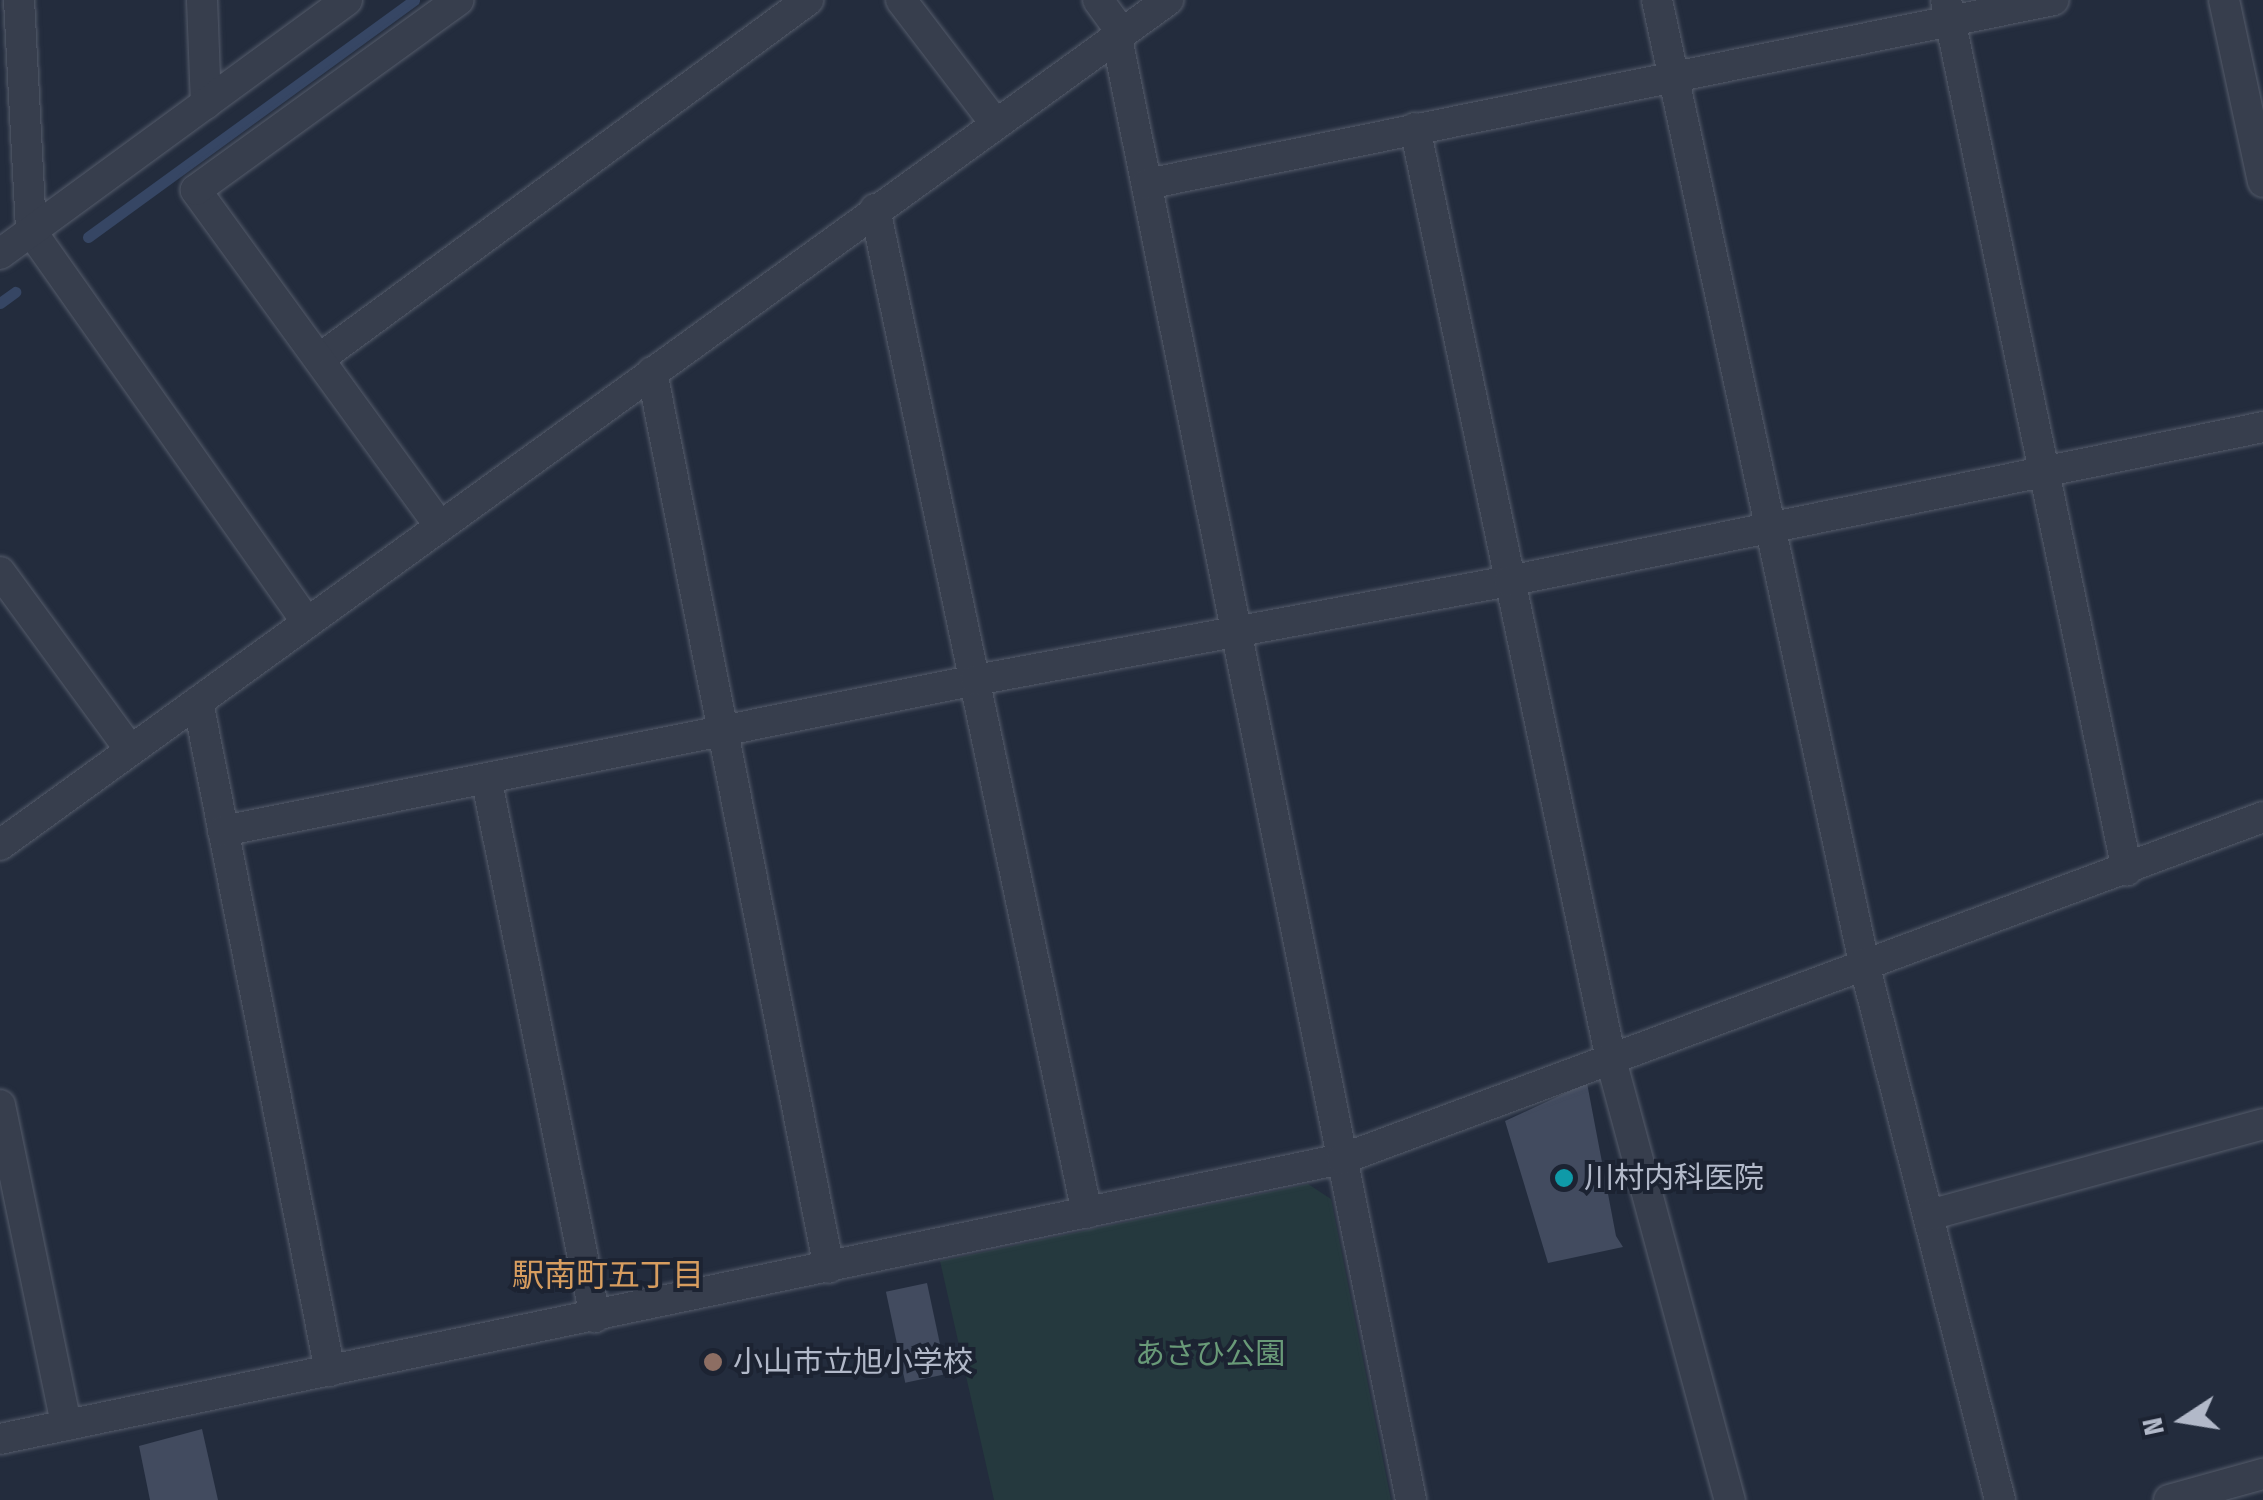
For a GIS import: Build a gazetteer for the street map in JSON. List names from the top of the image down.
{
  "districts": ["駅南町五丁目"],
  "parks": ["あさひ公園"],
  "places": ["川村内科医院", "小山市立旭小学校"],
  "north": "left"
}
